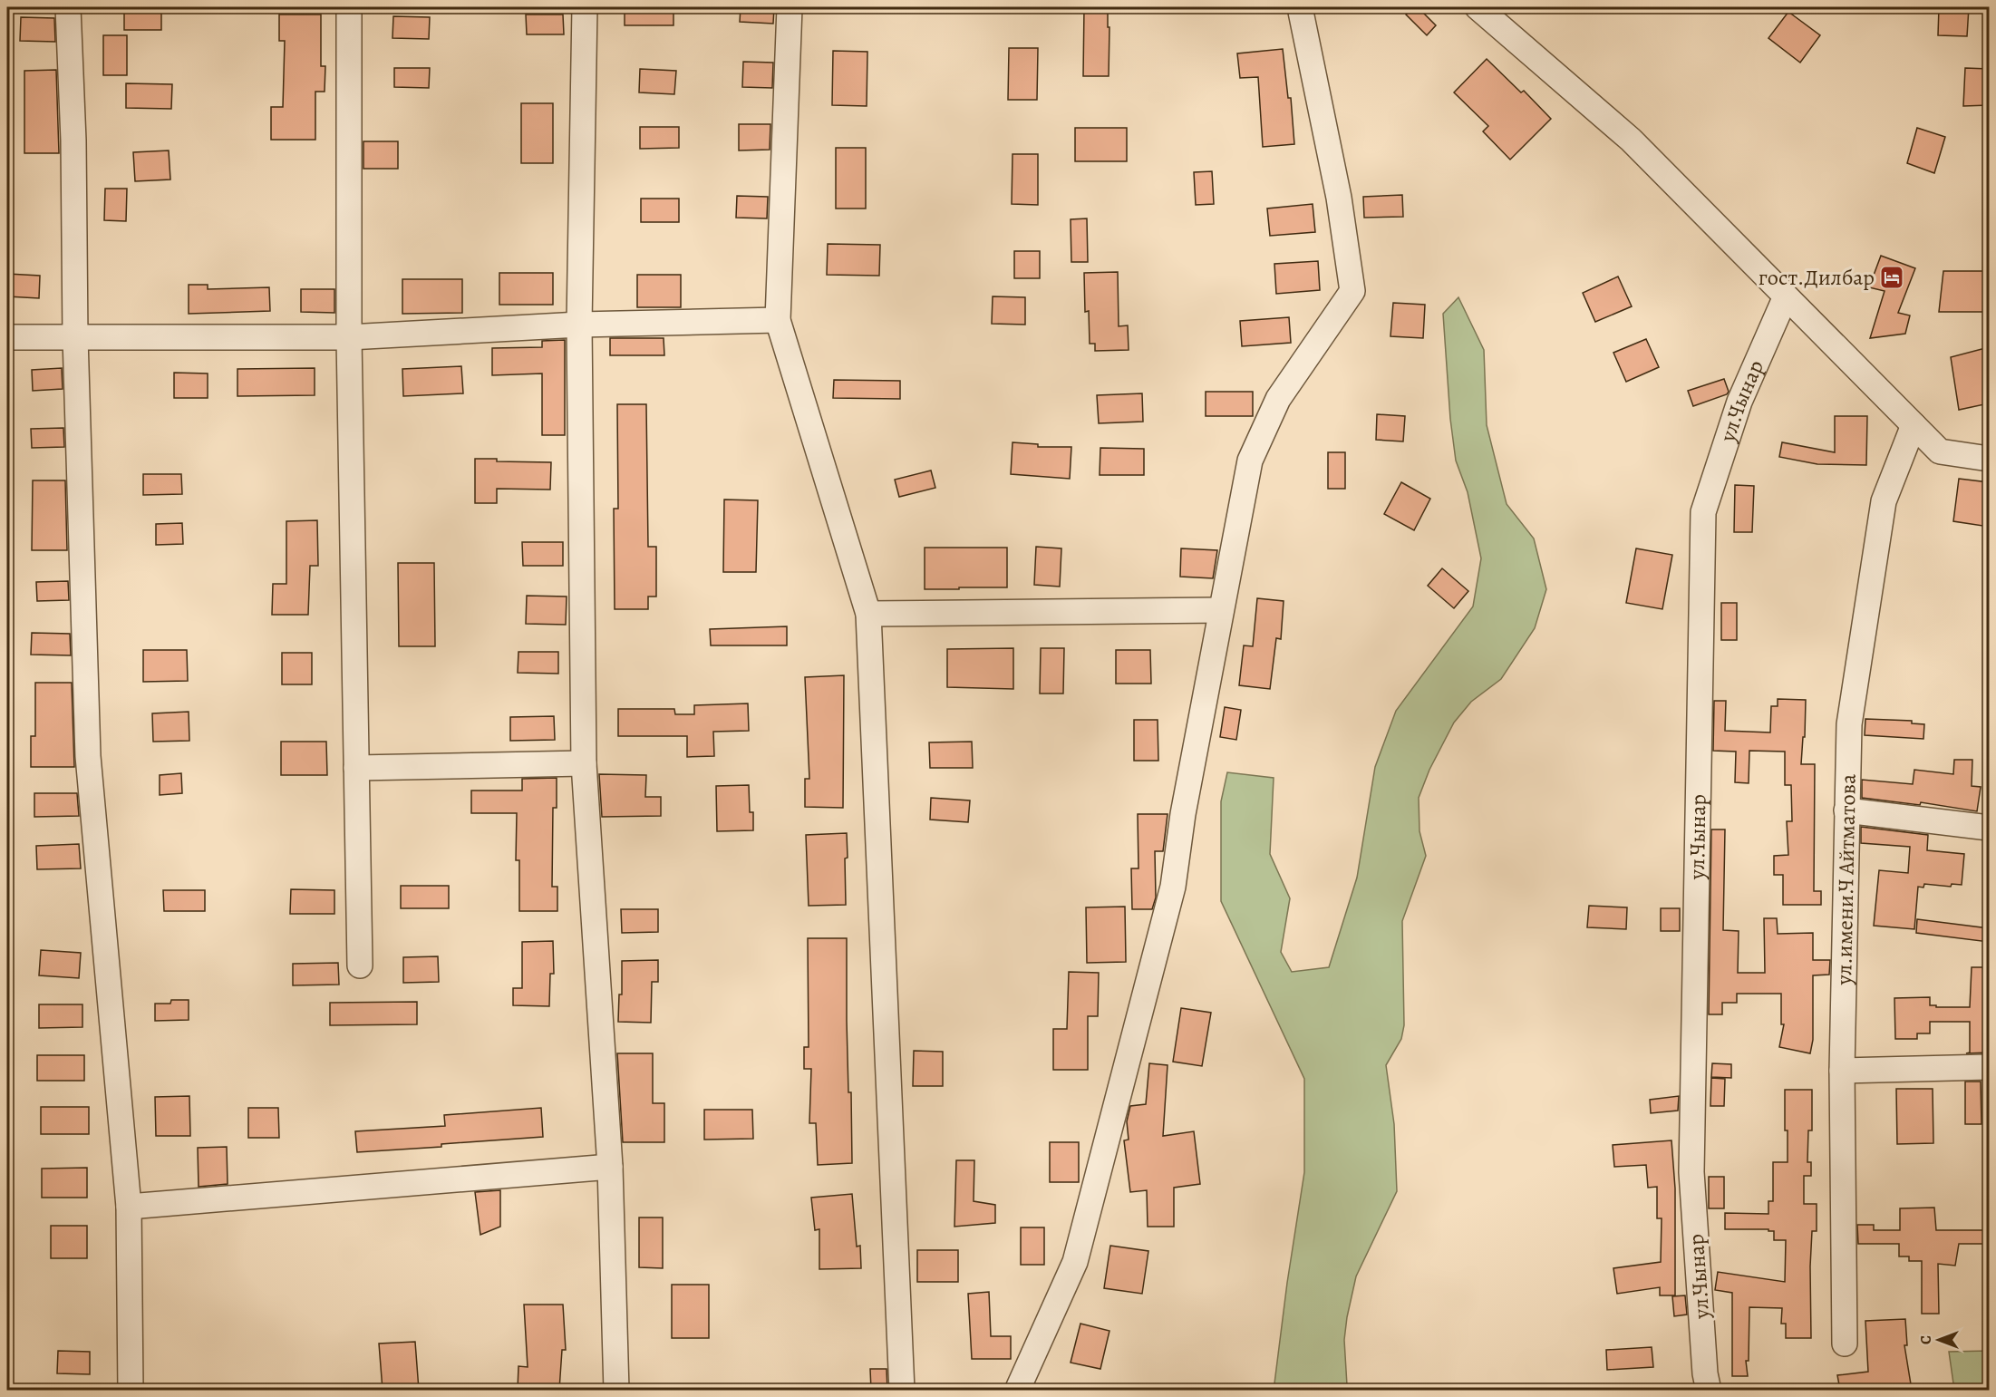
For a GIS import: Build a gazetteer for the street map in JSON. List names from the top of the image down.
{
  "streets": {
    "street": ["ул.Чынар", "ул.имени.Ч Айтматова"]
  },
  "places": {
    "hotel": ["гост.Дилбар"]
  },
  "north": "left"
}
